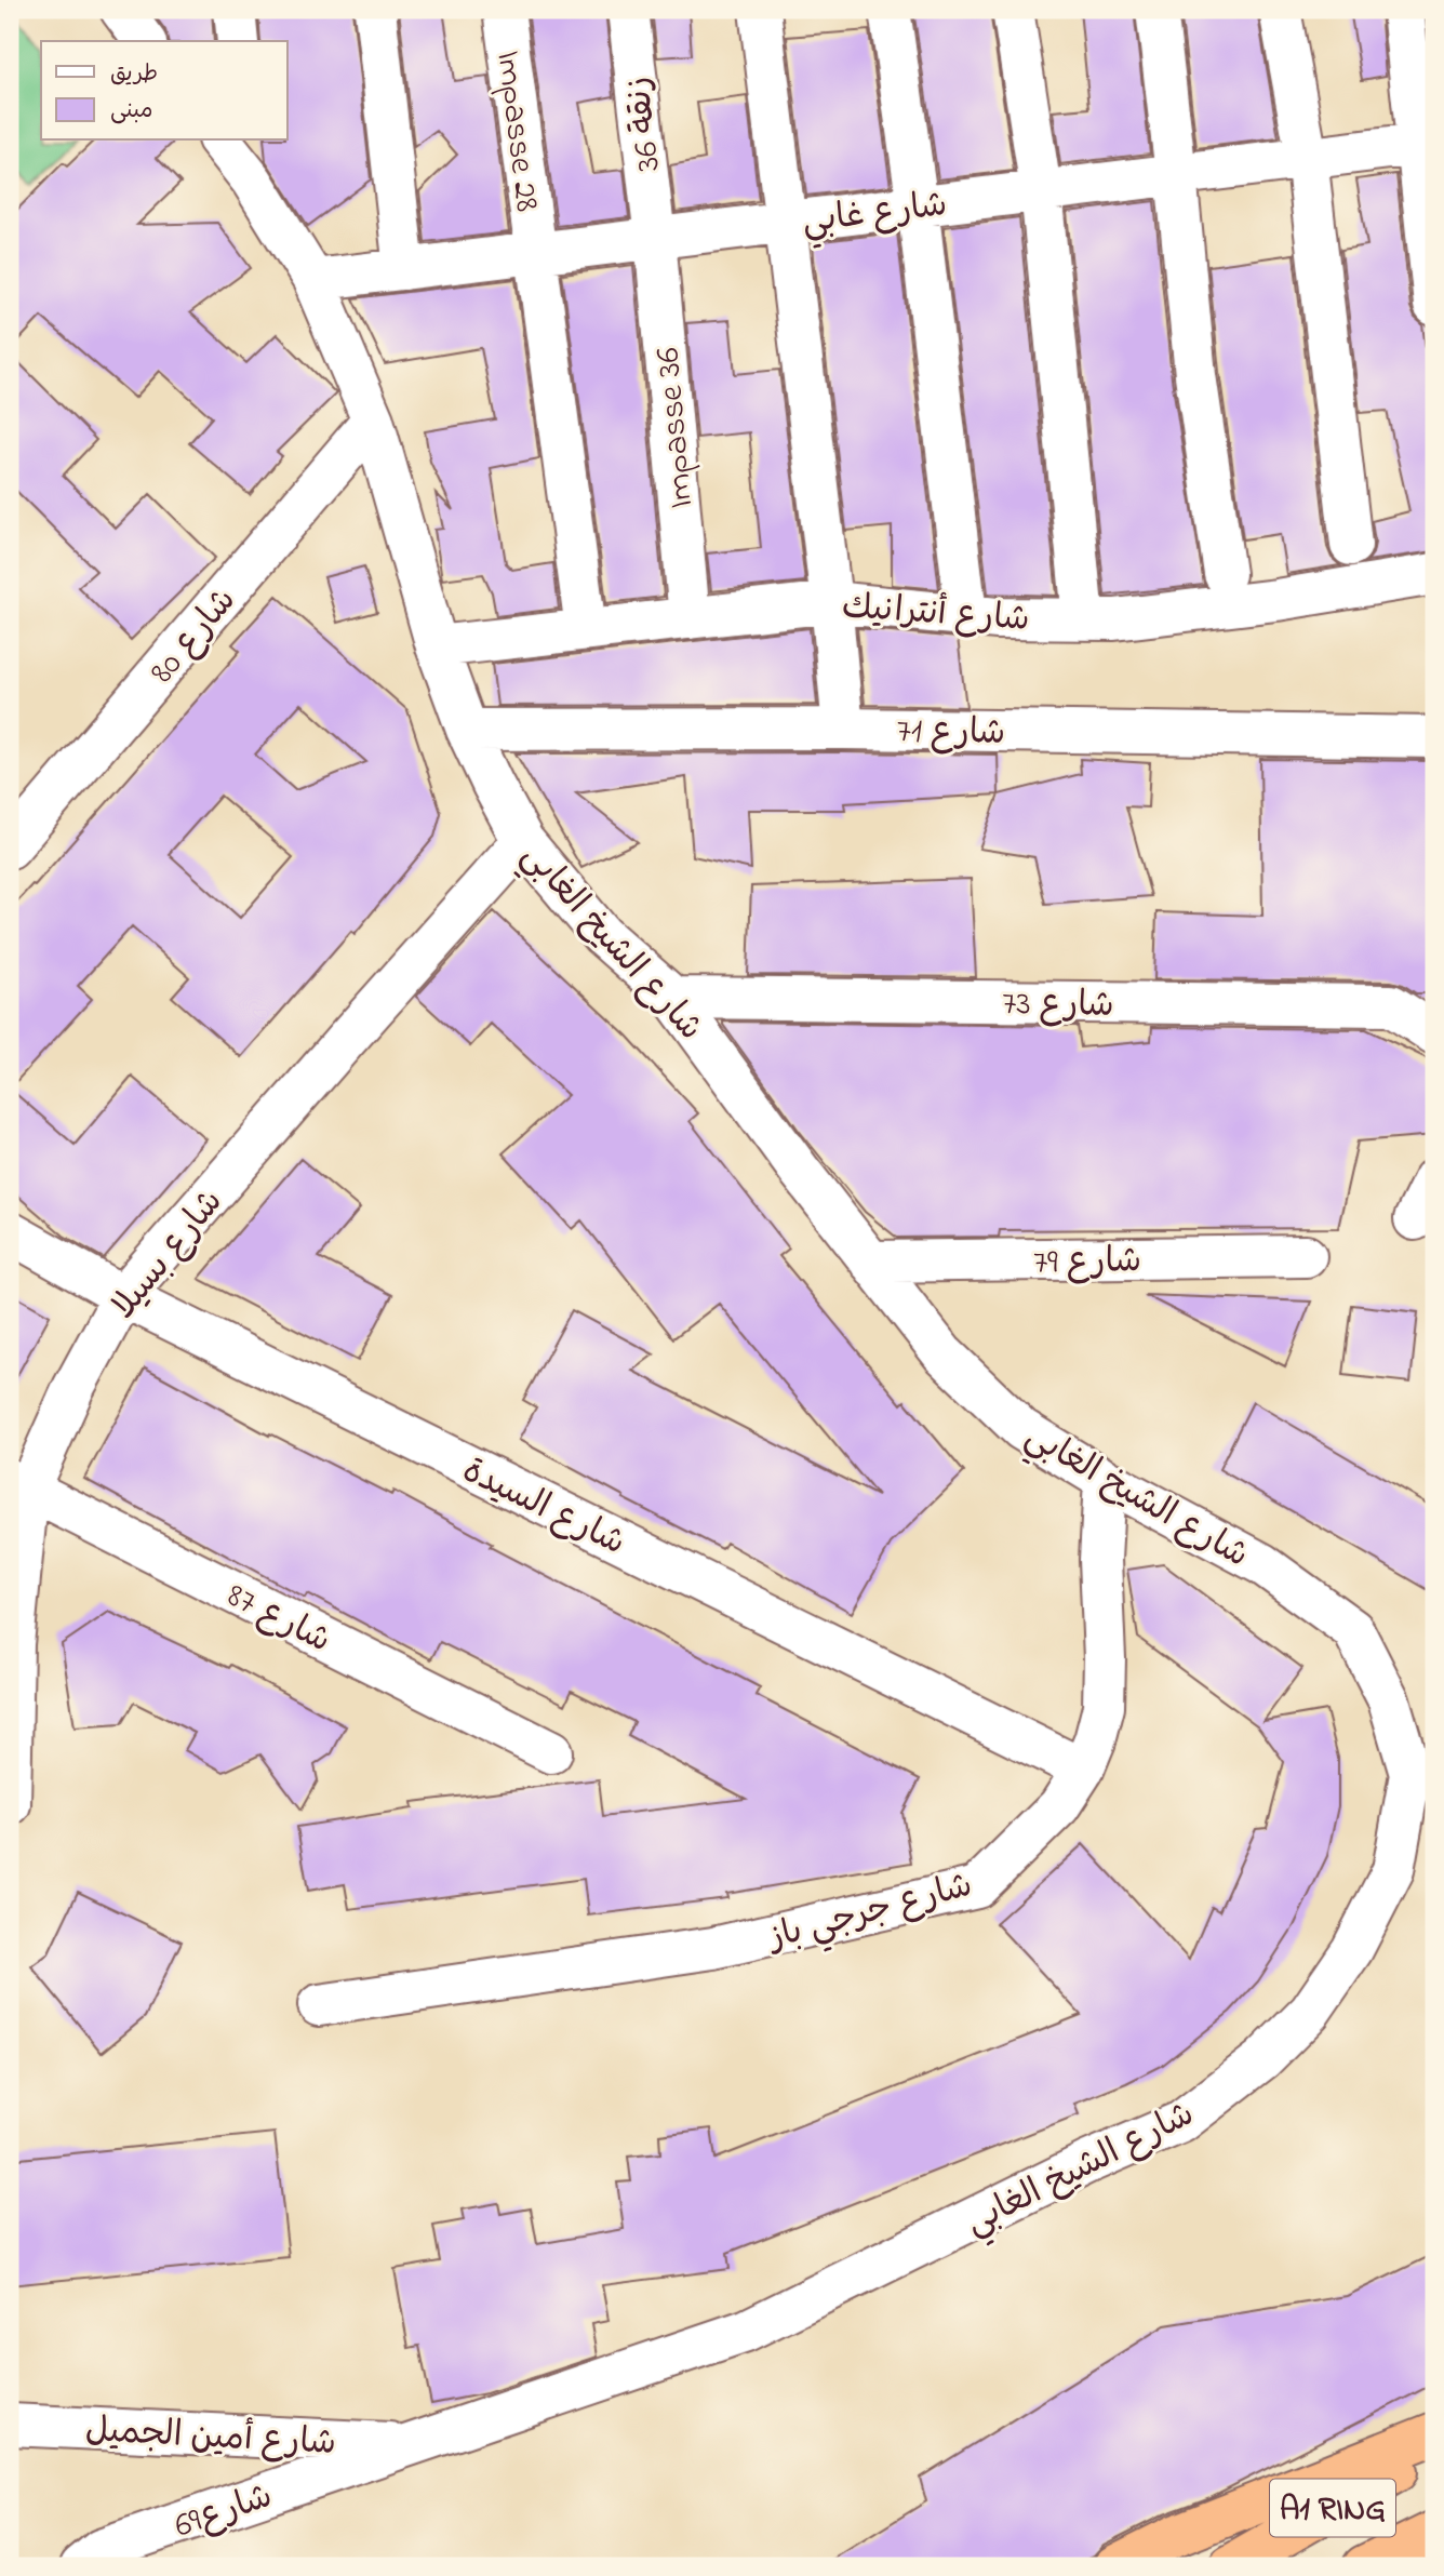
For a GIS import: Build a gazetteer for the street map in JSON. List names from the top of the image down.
{
  "streets": {
    "highway": ["A1 RING"],
    "street": [
      "زنقة 36",
      "Impasse 28",
      "شارع غابي",
      "Impasse 36",
      "شارع أنترانيك",
      "شارع 80",
      "شارع 71",
      "شارع الشيخ الغابي",
      "شارع 73",
      "شارع بسيلا",
      "شارع 79",
      "شارع السيدة",
      "شارع 87",
      "شارع جرجي باز",
      "شارع أمين الجميل",
      "شارع69"
    ]
  },
  "crossings": [
    ["زنقة 36", "شارع غابي"],
    ["زنقة 36", "Impasse 36"],
    ["Impasse 28", "شارع غابي"],
    ["Impasse 28", "شارع أنترانيك"],
    ["شارع غابي", "Impasse 36"],
    ["شارع غابي", "شارع الشيخ الغابي"],
    ["Impasse 36", "شارع أنترانيك"],
    ["شارع أنترانيك", "شارع الشيخ الغابي"],
    ["شارع 80", "شارع الشيخ الغابي"],
    ["شارع 71", "شارع الشيخ الغابي"],
    ["شارع الشيخ الغابي", "شارع 73"],
    ["شارع الشيخ الغابي", "شارع بسيلا"],
    ["شارع الشيخ الغابي", "شارع 79"],
    ["شارع الشيخ الغابي", "شارع جرجي باز"],
    ["شارع الشيخ الغابي", "شارع أمين الجميل"],
    ["شارع الشيخ الغابي", "شارع69"],
    ["شارع بسيلا", "شارع السيدة"],
    ["شارع بسيلا", "شارع 87"],
    ["شارع السيدة", "شارع جرجي باز"],
    ["شارع أمين الجميل", "شارع69"]
  ],
  "legend": ["طريق", "مبنى"]
}
